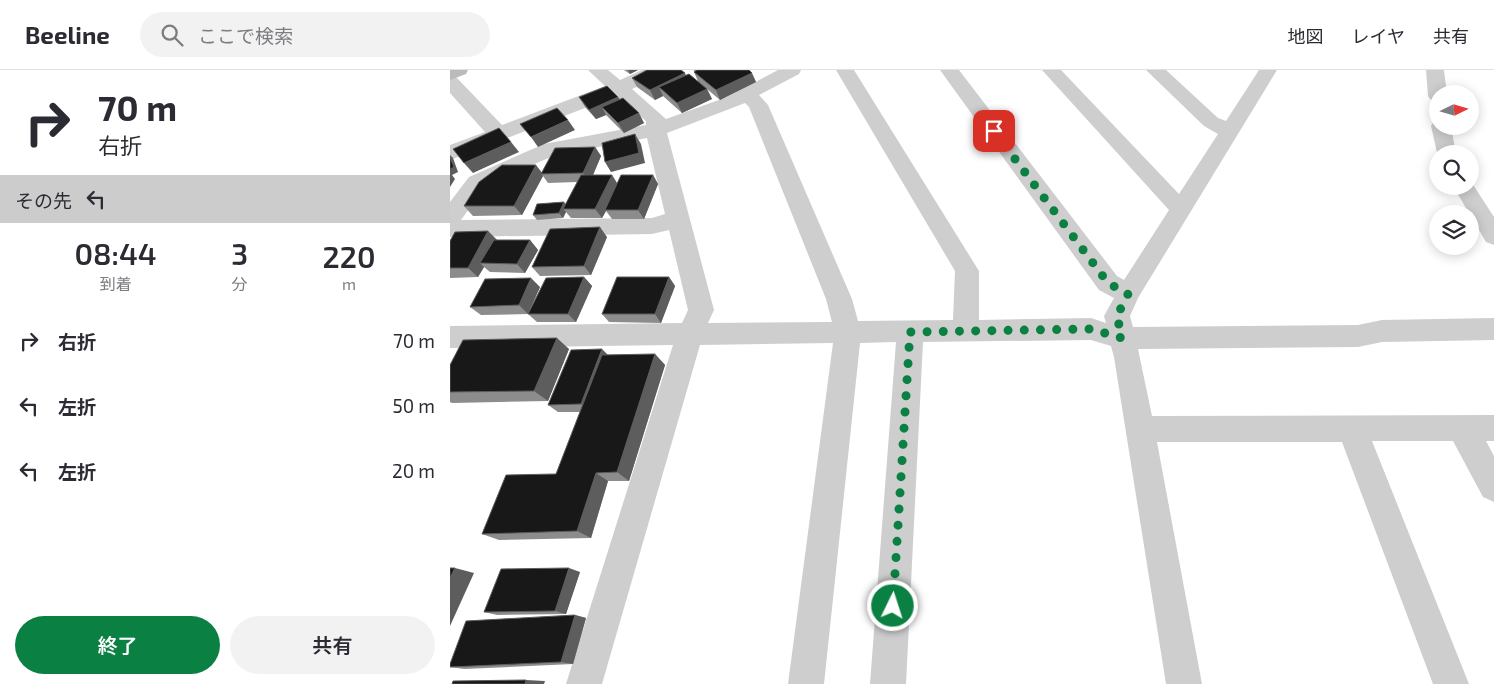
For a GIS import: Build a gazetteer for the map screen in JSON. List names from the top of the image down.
{
  "north": "right",
  "page": {
    "header": "Beeline",
    "search": "ここで検索",
    "nav": ["地図", "レイヤ", "共有"],
    "turn": ["70 m", "右折"],
    "then": "その先",
    "eta": [
      "08:44",
      "到着",
      "3",
      "分",
      "220",
      "m"
    ],
    "list": [
      {
        "name": "右折",
        "value": "70 m"
      },
      {
        "name": "左折",
        "value": "50 m"
      },
      {
        "name": "左折",
        "value": "20 m"
      }
    ],
    "buttons": ["終了", "共有"]
  }
}
